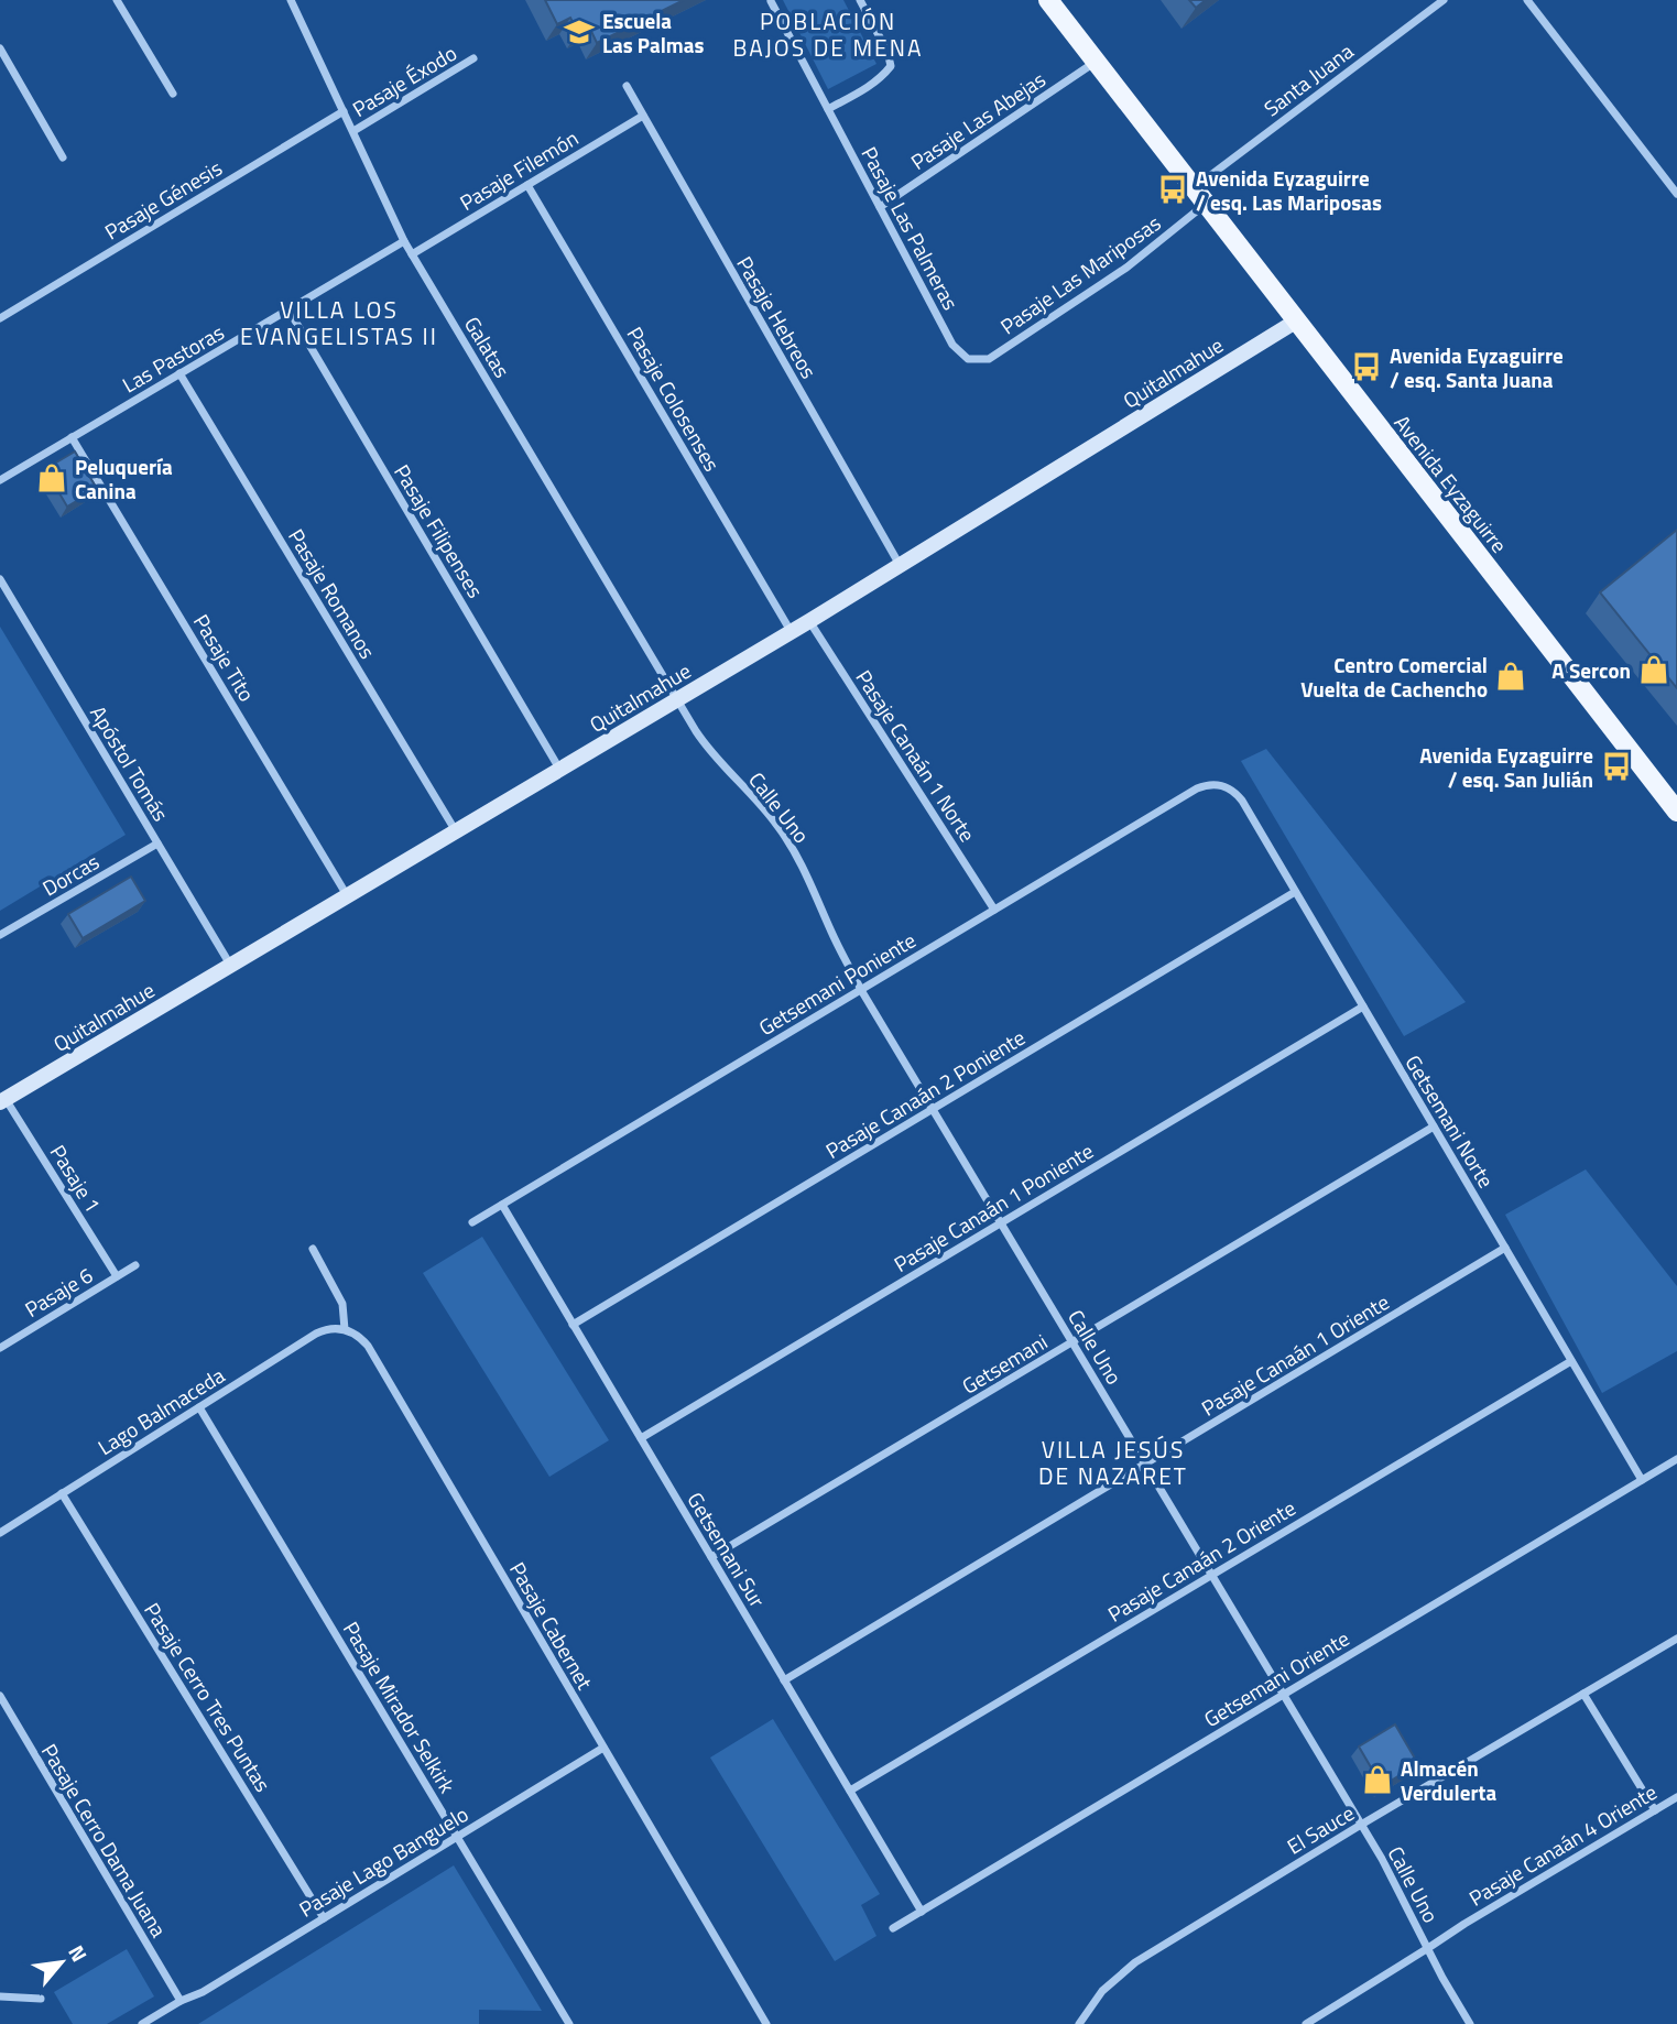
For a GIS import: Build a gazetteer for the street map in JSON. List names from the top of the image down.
{
  "streets": {
    "main road": ["Avenida Eyzaguirre"],
    "street": [
      "Santa Juana",
      "Pasaje Éxodo",
      "Pasaje Las Abejas",
      "Pasaje Filemón",
      "Pasaje Génesis",
      "Pasaje Las Palmeras",
      "Pasaje Las Mariposas",
      "Pasaje Hebreos",
      "Galatas",
      "Las Pastoras",
      "Quitalmahue",
      "Pasaje Colosenses",
      "Pasaje Filipenses",
      "Pasaje Romanos",
      "Pasaje Tito",
      "Pasaje Canaán 1 Norte",
      "Apóstol Tomás",
      "Calle Uno",
      "Dorcas",
      "Getsemani Poniente",
      "Pasaje Canaán 2 Poniente",
      "Getsemani Norte",
      "Pasaje 1",
      "Pasaje Canaán 1 Poniente",
      "Pasaje 6",
      "Pasaje Canaán 1 Oriente",
      "Getsemani",
      "Lago Balmaceda",
      "Getsemani Sur",
      "Pasaje Canaán 2 Oriente",
      "Pasaje Cabernet",
      "Getsemani Oriente",
      "Pasaje Cerro Tres Puntas",
      "Pasaje Mirador Selkirk",
      "El Sauce",
      "Pasaje Cerro Dama Juana",
      "Pasaje Canaán 4 Oriente",
      "Pasaje Lago Banguelo"
    ]
  },
  "crossings": [
    ["Santa Juana", "Pasaje Las Mariposas"],
    ["Santa Juana", "Avenida Eyzaguirre"],
    ["Pasaje Éxodo", "Galatas"],
    ["Pasaje Las Abejas", "Pasaje Las Palmeras"],
    ["Pasaje Las Abejas", "Avenida Eyzaguirre"],
    ["Pasaje Filemón", "Pasaje Hebreos"],
    ["Pasaje Filemón", "Galatas"],
    ["Pasaje Filemón", "Pasaje Colosenses"],
    ["Pasaje Génesis", "Galatas"],
    ["Pasaje Las Palmeras", "Pasaje Las Mariposas"],
    ["Pasaje Las Mariposas", "Avenida Eyzaguirre"],
    ["Pasaje Hebreos", "Quitalmahue"],
    ["Galatas", "Las Pastoras"],
    ["Galatas", "Quitalmahue"],
    ["Galatas", "Calle Uno"],
    ["Las Pastoras", "Pasaje Filipenses"],
    ["Las Pastoras", "Pasaje Romanos"],
    ["Las Pastoras", "Pasaje Tito"],
    ["Quitalmahue", "Pasaje Colosenses"],
    ["Quitalmahue", "Avenida Eyzaguirre"],
    ["Quitalmahue", "Pasaje Filipenses"],
    ["Quitalmahue", "Pasaje Romanos"],
    ["Quitalmahue", "Pasaje Tito"],
    ["Quitalmahue", "Pasaje Canaán 1 Norte"],
    ["Quitalmahue", "Apóstol Tomás"],
    ["Quitalmahue", "Calle Uno"],
    ["Quitalmahue", "Pasaje 1"],
    ["Pasaje Canaán 1 Norte", "Getsemani Poniente"],
    ["Apóstol Tomás", "Dorcas"],
    ["Calle Uno", "Getsemani Poniente"],
    ["Calle Uno", "Pasaje Canaán 2 Poniente"],
    ["Calle Uno", "Pasaje Canaán 1 Poniente"],
    ["Calle Uno", "Pasaje Canaán 1 Oriente"],
    ["Calle Uno", "Getsemani"],
    ["Calle Uno", "Pasaje Canaán 2 Oriente"],
    ["Calle Uno", "Getsemani Oriente"],
    ["Calle Uno", "El Sauce"],
    ["Calle Uno", "Pasaje Canaán 4 Oriente"],
    ["Getsemani Poniente", "Getsemani Norte"],
    ["Getsemani Poniente", "Getsemani Sur"],
    ["Pasaje Canaán 2 Poniente", "Getsemani Norte"],
    ["Pasaje Canaán 2 Poniente", "Getsemani Sur"],
    ["Getsemani Norte", "Pasaje Canaán 1 Poniente"],
    ["Getsemani Norte", "Pasaje Canaán 1 Oriente"],
    ["Getsemani Norte", "Getsemani"],
    ["Getsemani Norte", "Pasaje Canaán 2 Oriente"],
    ["Getsemani Norte", "Getsemani Oriente"],
    ["Pasaje 1", "Pasaje 6"],
    ["Pasaje Canaán 1 Poniente", "Getsemani Sur"],
    ["Pasaje Canaán 1 Oriente", "Getsemani Sur"],
    ["Getsemani", "Getsemani Sur"],
    ["Lago Balmaceda", "Pasaje Cabernet"],
    ["Lago Balmaceda", "Pasaje Cerro Tres Puntas"],
    ["Lago Balmaceda", "Pasaje Mirador Selkirk"],
    ["Getsemani Sur", "Pasaje Canaán 2 Oriente"],
    ["Getsemani Sur", "Getsemani Oriente"],
    ["Pasaje Cabernet", "Pasaje Lago Banguelo"],
    ["Pasaje Cerro Tres Puntas", "Pasaje Lago Banguelo"],
    ["Pasaje Mirador Selkirk", "Pasaje Lago Banguelo"],
    ["Pasaje Cerro Dama Juana", "Pasaje Lago Banguelo"]
  ],
  "districts": ["POBLACIÓN BAJOS DE MENA", "VILLA LOS EVANGELISTAS II", "VILLA JESÚS DE NAZARET"],
  "places": {
    "school or university": ["Escuela Las Palmas"],
    "bus stop": ["Avenida Eyzaguirre / esq. Las Mariposas", "Avenida Eyzaguirre / esq. Santa Juana", "Avenida Eyzaguirre / esq. San Julián"],
    "shop": [
      "Peluquería Canina",
      "A Sercon",
      "Centro Comercial Vuelta de Cachencho",
      "Almacén Verdulerta"
    ]
  },
  "north": "top right"
}
